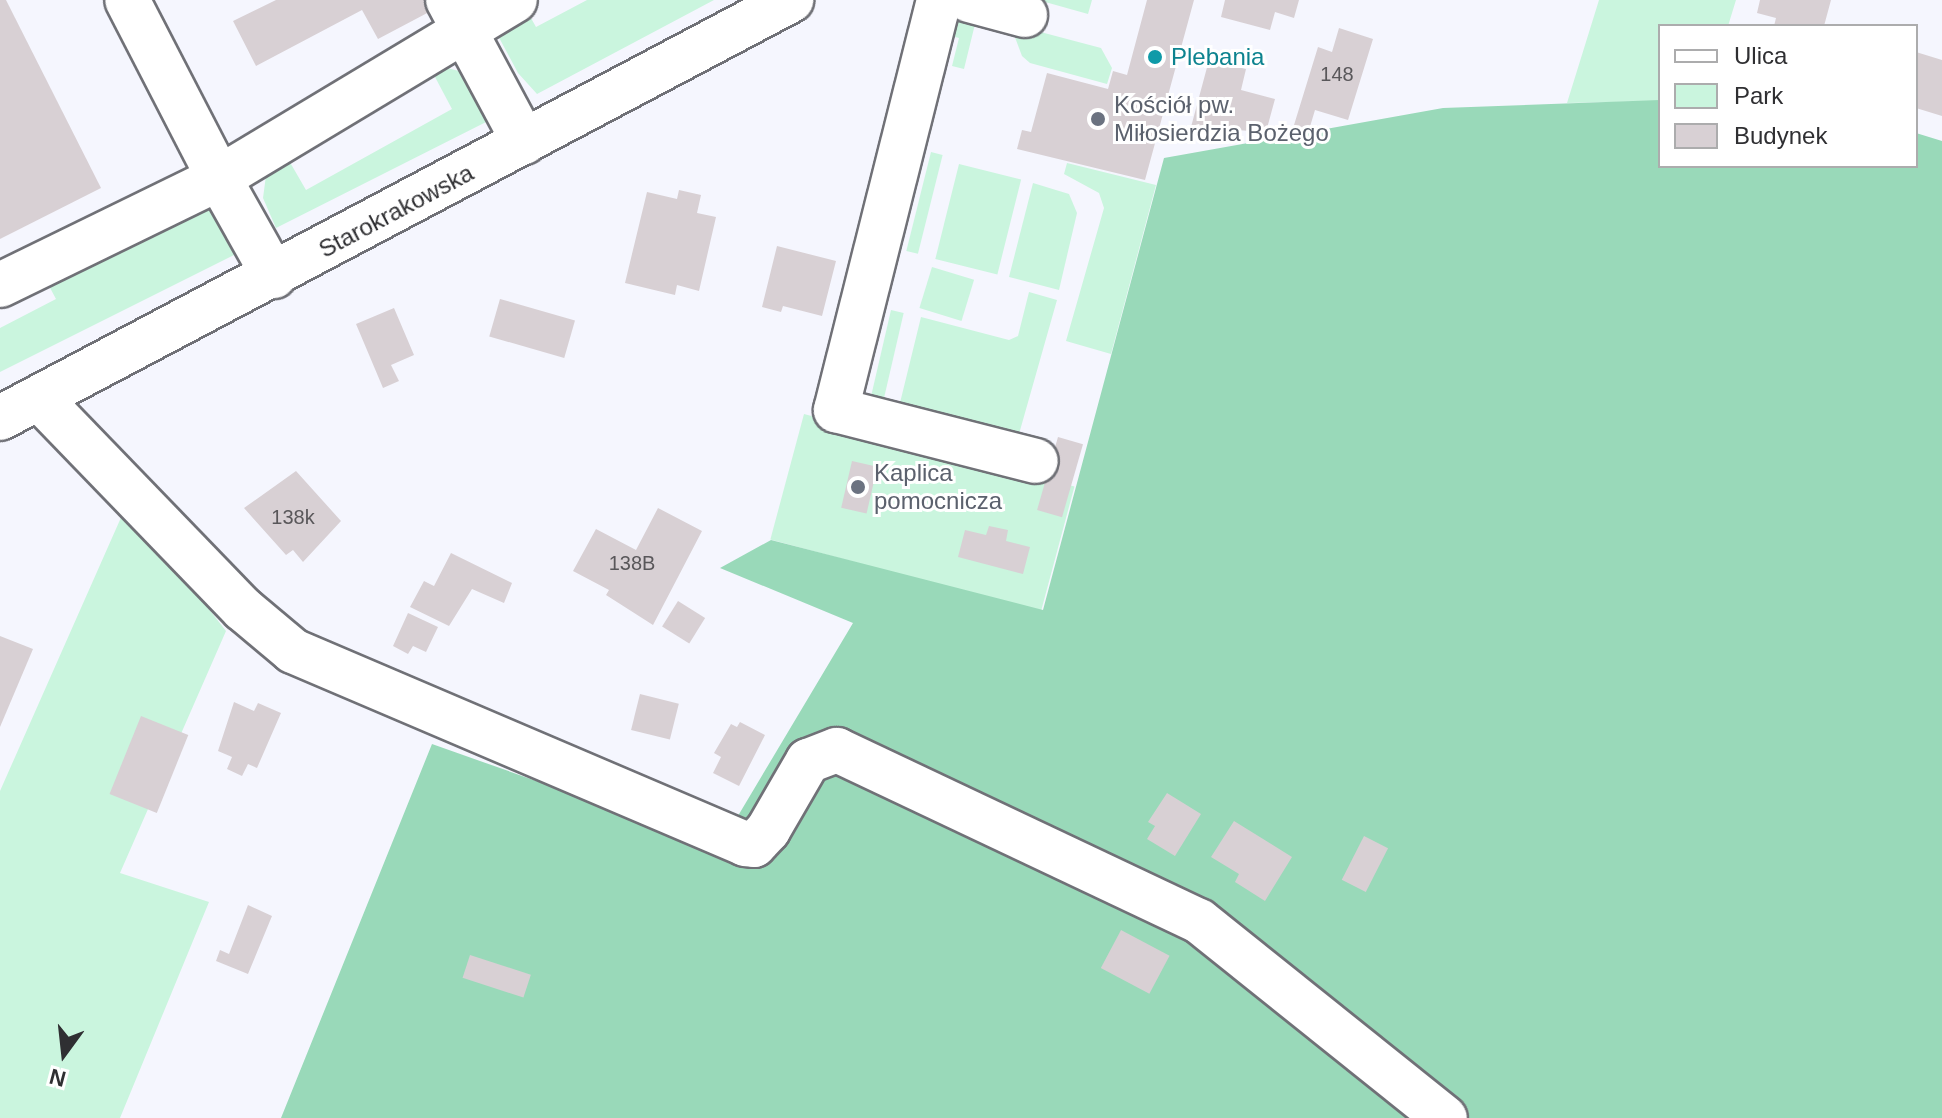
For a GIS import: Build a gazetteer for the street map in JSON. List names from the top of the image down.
{
  "streets": {
    "street": ["Starokrakowska"]
  },
  "places": ["Plebania", "Kościół pw. Miłosierdzia Bożego", "Kaplica pomocnicza"],
  "house_numbers": ["148", "138k", "138B"],
  "legend": ["Ulica", "Park", "Budynek"],
  "north": "bottom"
}
